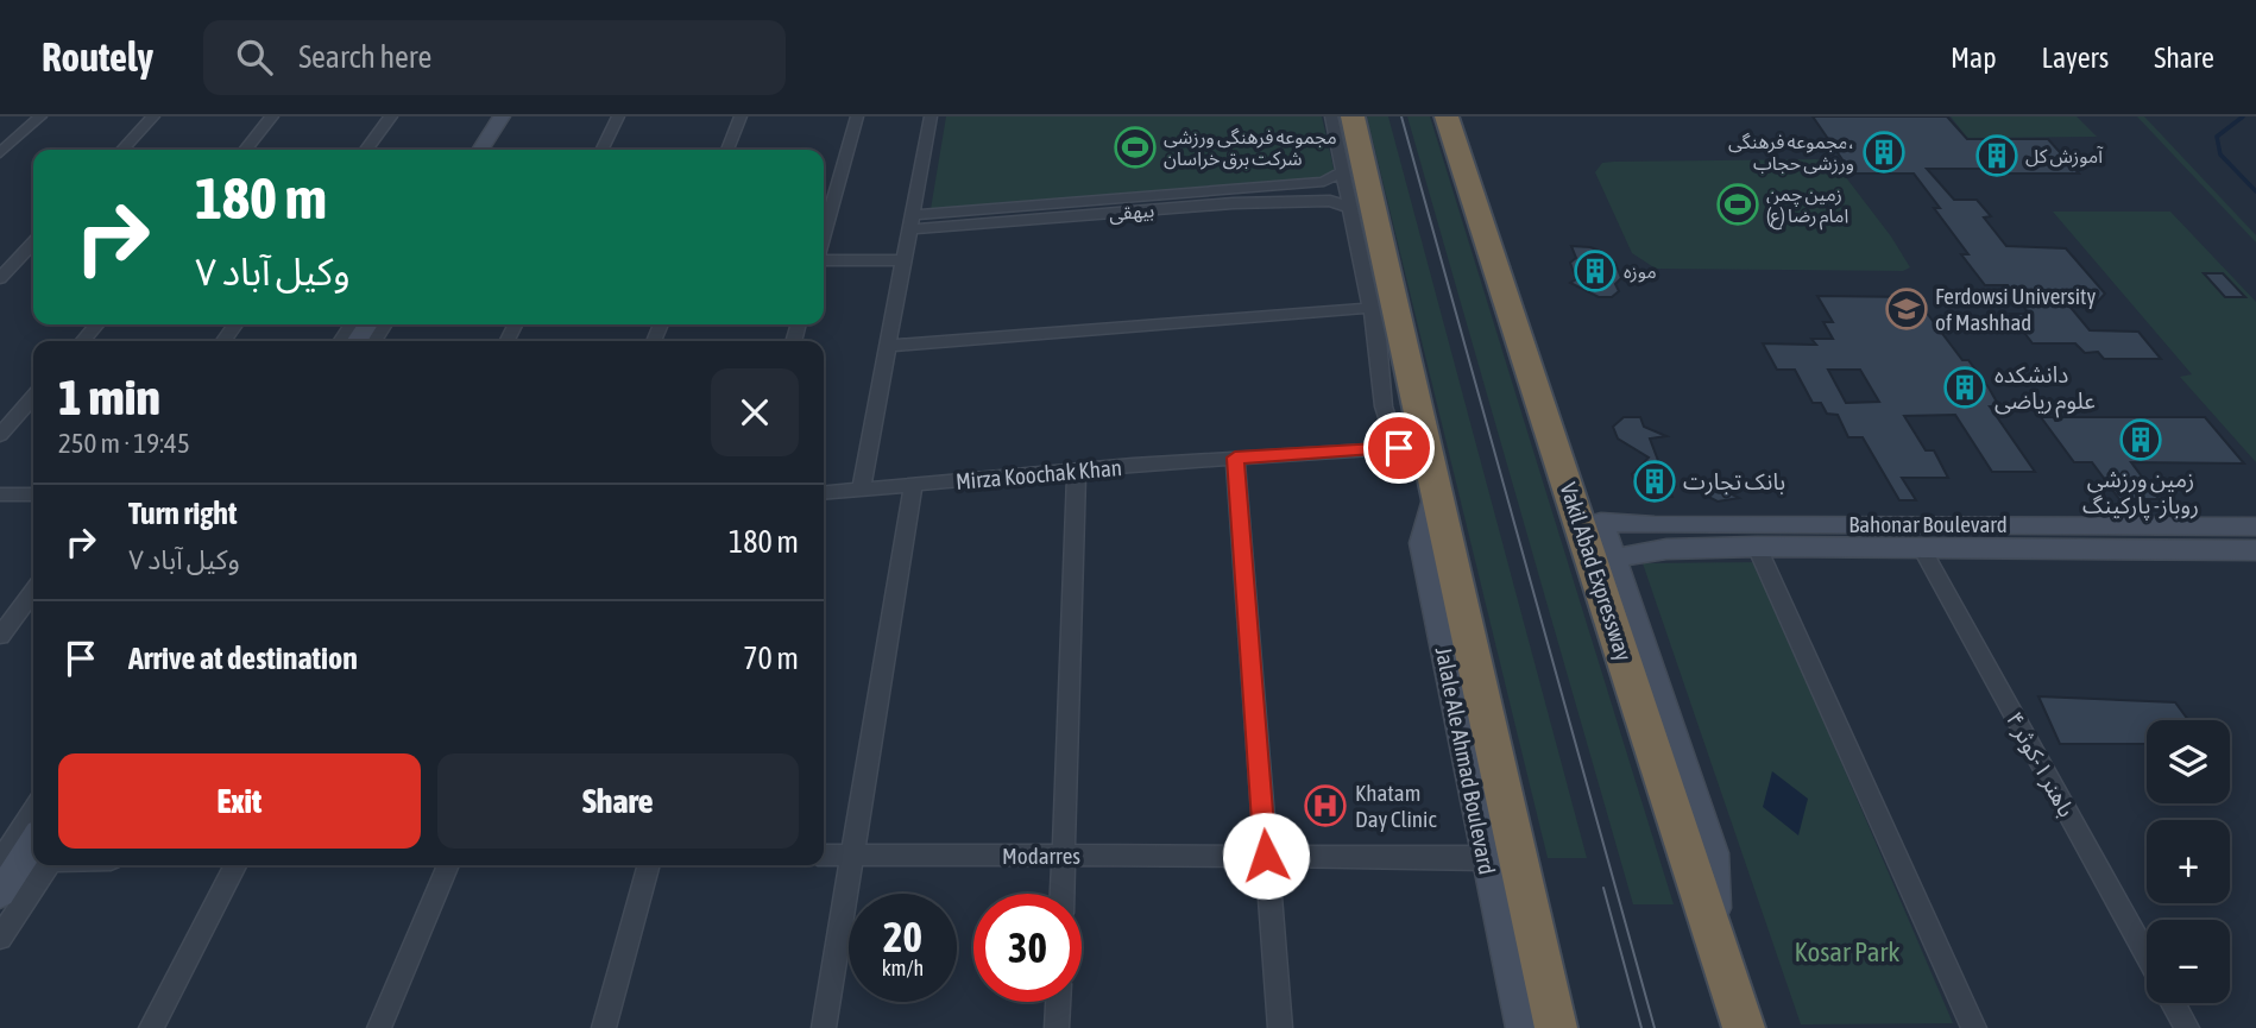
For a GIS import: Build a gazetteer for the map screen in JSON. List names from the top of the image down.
{
  "streets": {
    "highway": ["Vakil Abad Expressway"],
    "street": [
      "بیهقی",
      "Mirza Koochak Khan",
      "Bahonar Boulevard",
      "Jalale Ale Ahmad Boulevard",
      "باهنر ۱-کوثر ۴",
      "Modarres"
    ]
  },
  "crossings": [
    ["Bahonar Boulevard", "باهنر ۱-کوثر ۴"],
    ["Jalale Ale Ahmad Boulevard", "Modarres"]
  ],
  "parks": ["Kosar Park"],
  "places": {
    "sports": ["مجموعه فرهنگی ورزشی شرکت برق خراسان", "زمین چمن امام رضا (ع)"],
    "building": [
      "مجموعه فرهنگی، ورزشی حجاب",
      "آموزش کل",
      "موزه",
      "دانشکده علوم ریاضی",
      "زمین ورزشی روباز- پارکینگ",
      "بانک تجارت"
    ],
    "school or university": ["Ferdowsi University of Mashhad"],
    "hospital": ["Khatam Day Clinic"]
  },
  "page": {
    "header": "Routely",
    "search": "Search here",
    "nav": ["Map", "Layers", "Share"],
    "turn": ["180 m", "۷ وکیل آباد"],
    "heading": ["1 min", "250 m · 19:45"],
    "list": [
      {
        "name": "Turn right",
        "note": "۷ وکیل آباد",
        "value": "180 m"
      },
      {
        "name": "Arrive at destination",
        "value": "70 m"
      }
    ],
    "map_buttons": ["+", "−"],
    "buttons": ["Exit", "Share"],
    "speed": "20 km/h",
    "limit": "30"
  }
}
